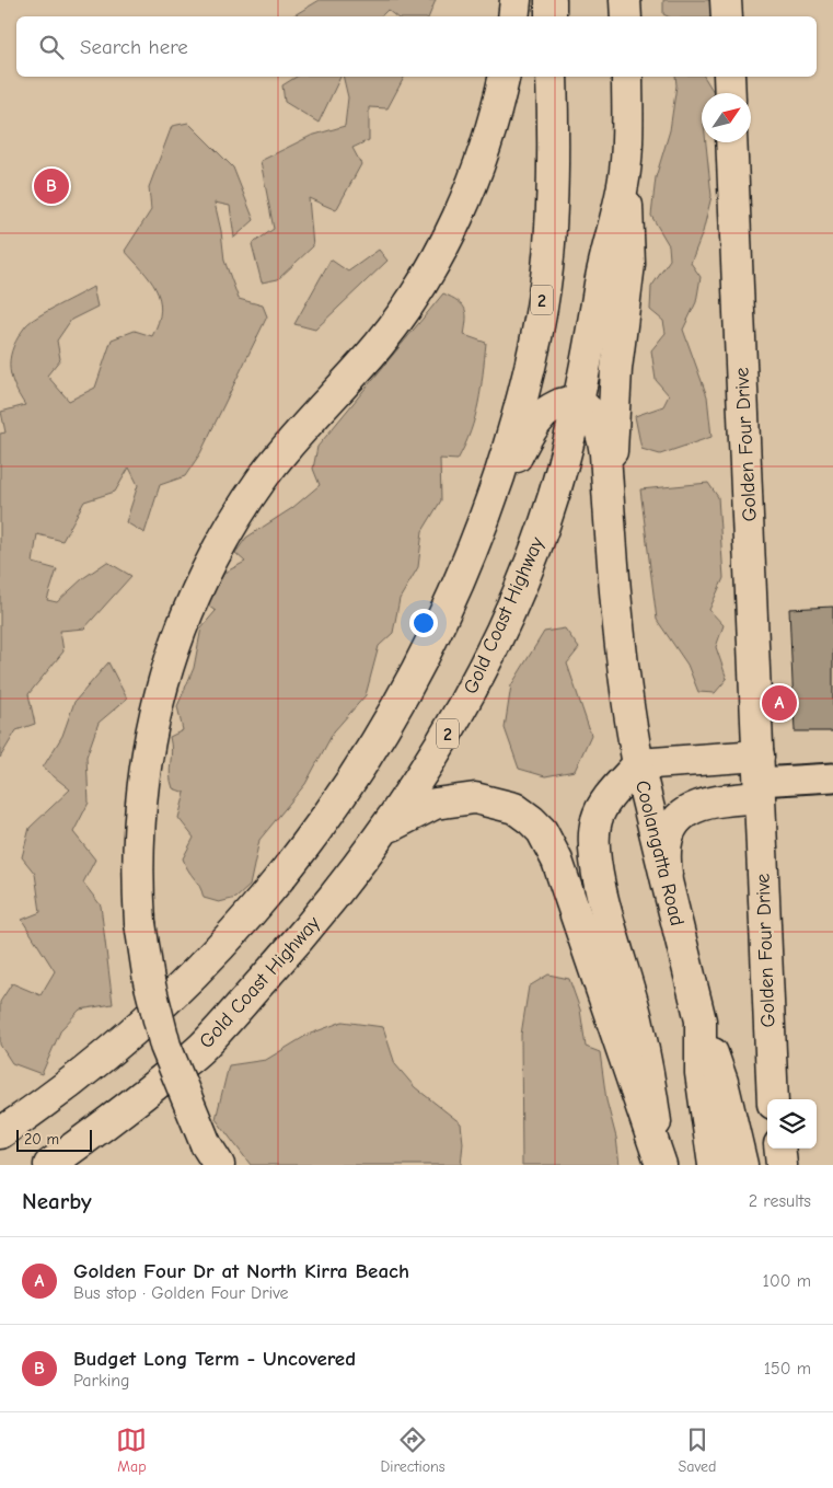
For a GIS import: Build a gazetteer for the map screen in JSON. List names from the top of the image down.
{
  "streets": {
    "main road": [
      "2",
      "Golden Four Drive",
      "Gold Coast Highway",
      "Coolangatta Road"
    ]
  },
  "scale_bar": "20 m",
  "north": "top right",
  "page": {
    "search": "Search here",
    "pins": ["B", "A"],
    "scale": "20 m",
    "heading": ["Nearby", "2 results"],
    "list": [
      {
        "mark": "A",
        "name": "Golden Four Dr at North Kirra Beach",
        "note": "Bus stop · Golden Four Drive",
        "value": "100 m"
      },
      {
        "mark": "B",
        "name": "Budget Long Term - Uncovered",
        "note": "Parking",
        "value": "150 m"
      }
    ],
    "nav": ["Map", "Directions", "Saved"]
  }
}
